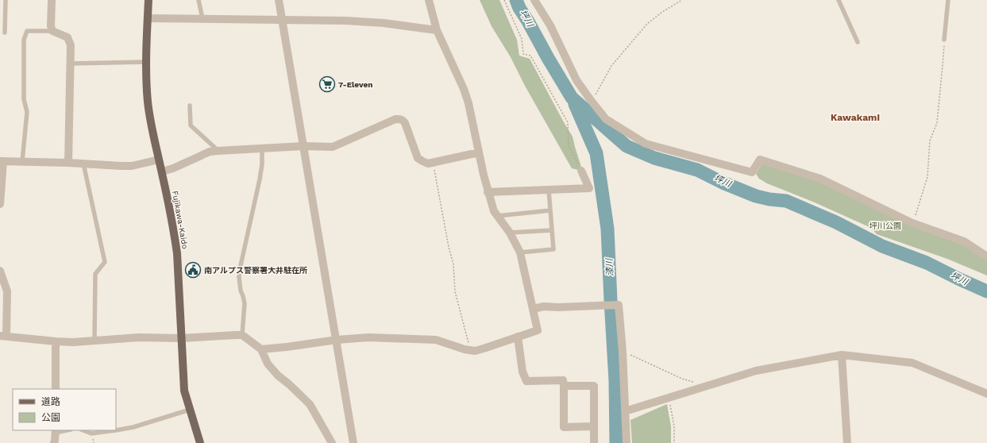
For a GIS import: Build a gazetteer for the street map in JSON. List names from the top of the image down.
{
  "streets": {
    "main road": ["Fujikawa-Kaido"]
  },
  "districts": ["Kawakami"],
  "water": ["坪川", "漆川"],
  "parks": ["坪川公園"],
  "places": {
    "supermarket": ["7-Eleven"],
    "public building": ["南アルプス警察署大井駐在所"]
  },
  "legend": ["道路", "公園"]
}
